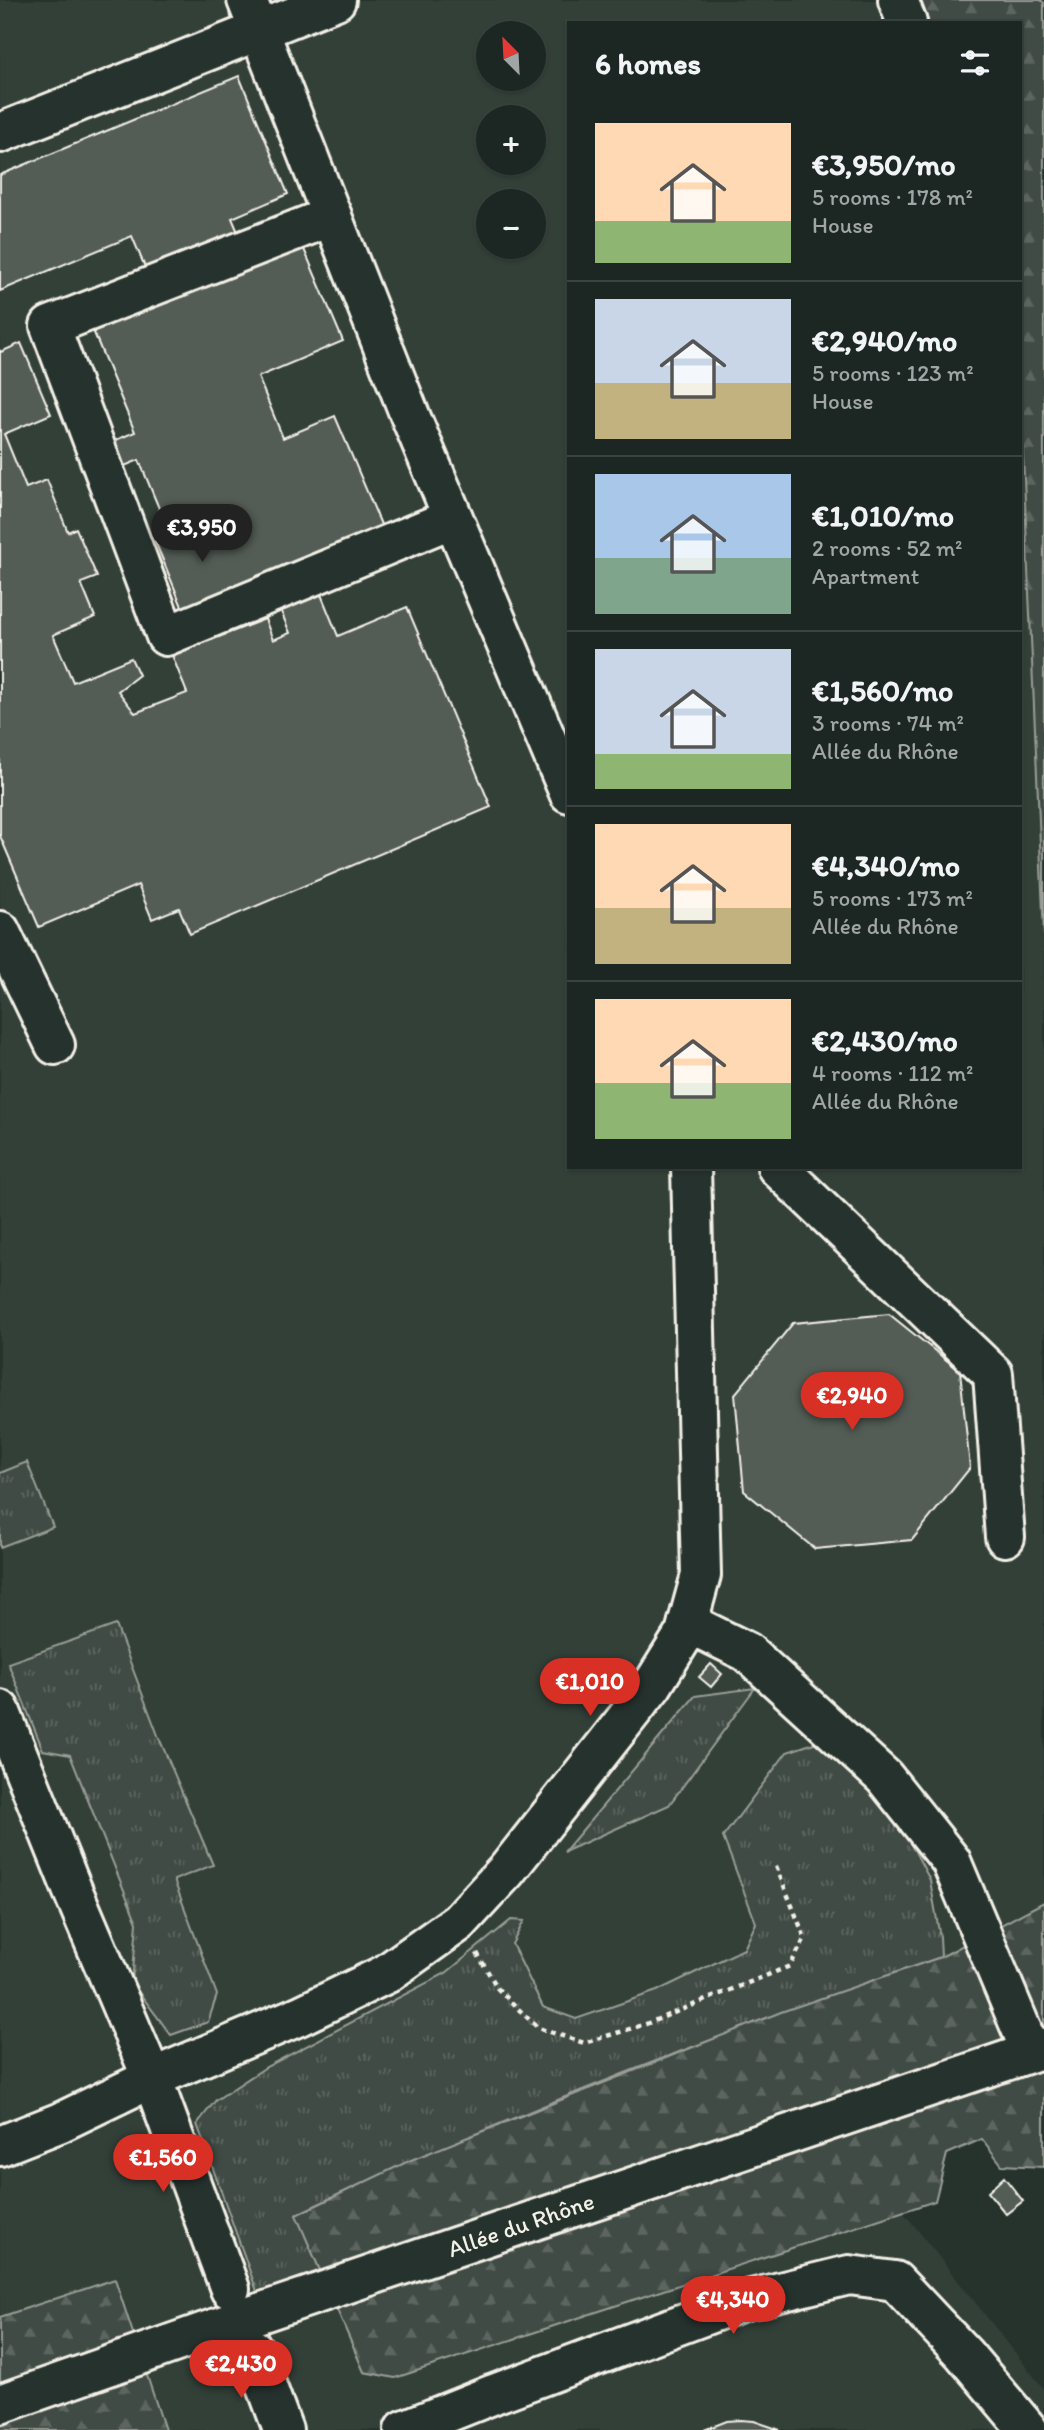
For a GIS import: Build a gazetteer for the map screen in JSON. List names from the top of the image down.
{
  "streets": {
    "street": ["Allée du Rhône"]
  },
  "north": "top left",
  "page": {
    "map_buttons": ["+", "−"],
    "heading": "6 homes",
    "list": [
      {
        "name": "€3,950/mo",
        "note": "5 rooms · 178 m² · House"
      },
      {
        "name": "€2,940/mo",
        "note": "5 rooms · 123 m² · House"
      },
      {
        "name": "€1,010/mo",
        "note": "2 rooms · 52 m² · Apartment"
      },
      {
        "name": "€1,560/mo",
        "note": "3 rooms · 74 m² · Allée du Rhône"
      },
      {
        "name": "€4,340/mo",
        "note": "5 rooms · 173 m² · Allée du Rhône"
      },
      {
        "name": "€2,430/mo",
        "note": "4 rooms · 112 m² · Allée du Rhône"
      }
    ],
    "price": [
      "€3,950",
      "€2,940",
      "€1,010",
      "€1,560",
      "€4,340",
      "€2,430"
    ]
  }
}
